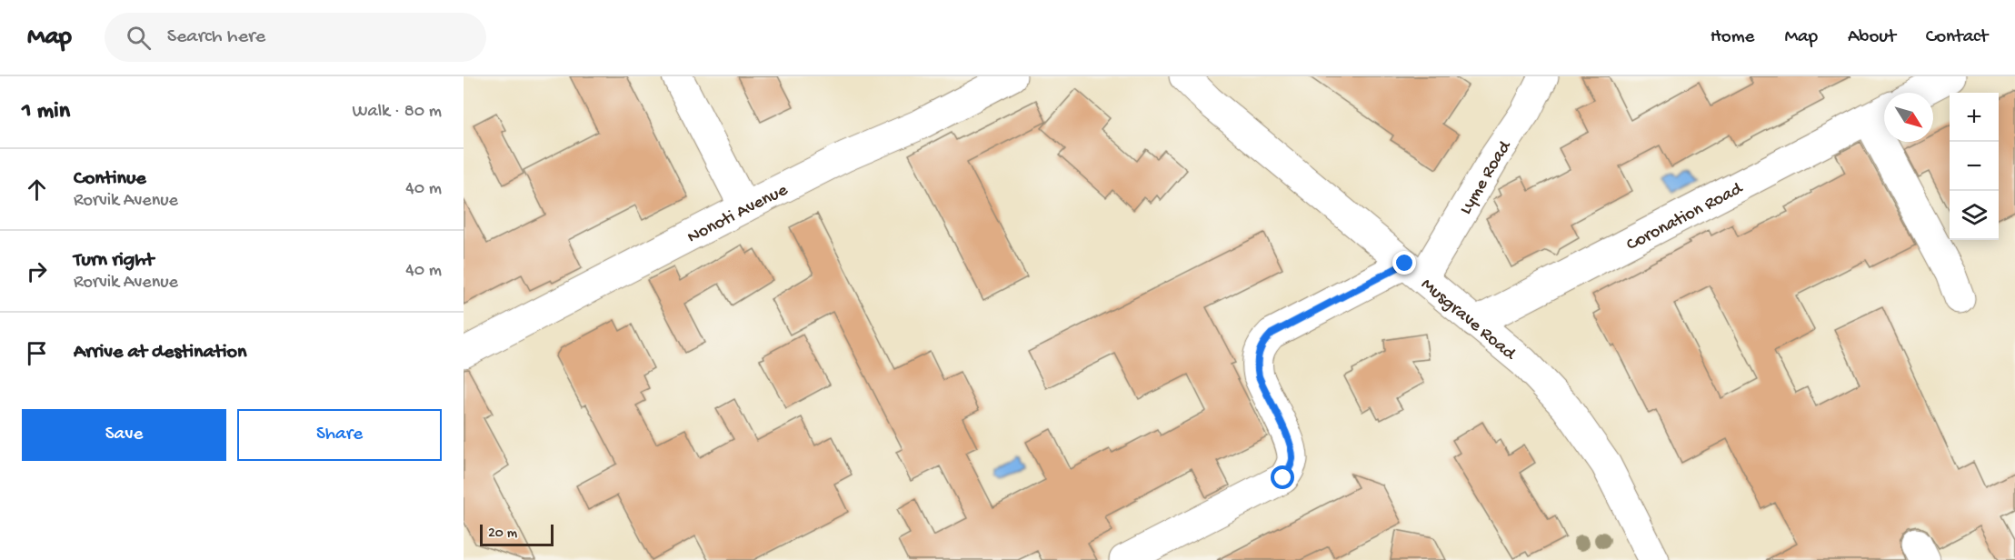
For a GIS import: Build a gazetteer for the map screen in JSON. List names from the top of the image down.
{
  "streets": {
    "street": [
      "Lyme Road",
      "Nonoti Avenue",
      "Coronation Road",
      "Musgrave Road"
    ]
  },
  "crossings": [
    ["Lyme Road", "Musgrave Road"],
    ["Coronation Road", "Musgrave Road"]
  ],
  "scale_bar": "20 m",
  "north": "bottom right",
  "page": {
    "header": "Map",
    "search": "Search here",
    "nav": [
      "Home",
      "Map",
      "About",
      "Contact"
    ],
    "heading": ["1 min", "Walk · 80 m"],
    "map_buttons": ["+", "−"],
    "list": [
      ["Continue", "Rorvik Avenue", "40 m"],
      ["Turn right", "Rorvik Avenue", "40 m"],
      "Arrive at destination"
    ],
    "buttons": ["Save", "Share"],
    "scale": "20 m"
  }
}
